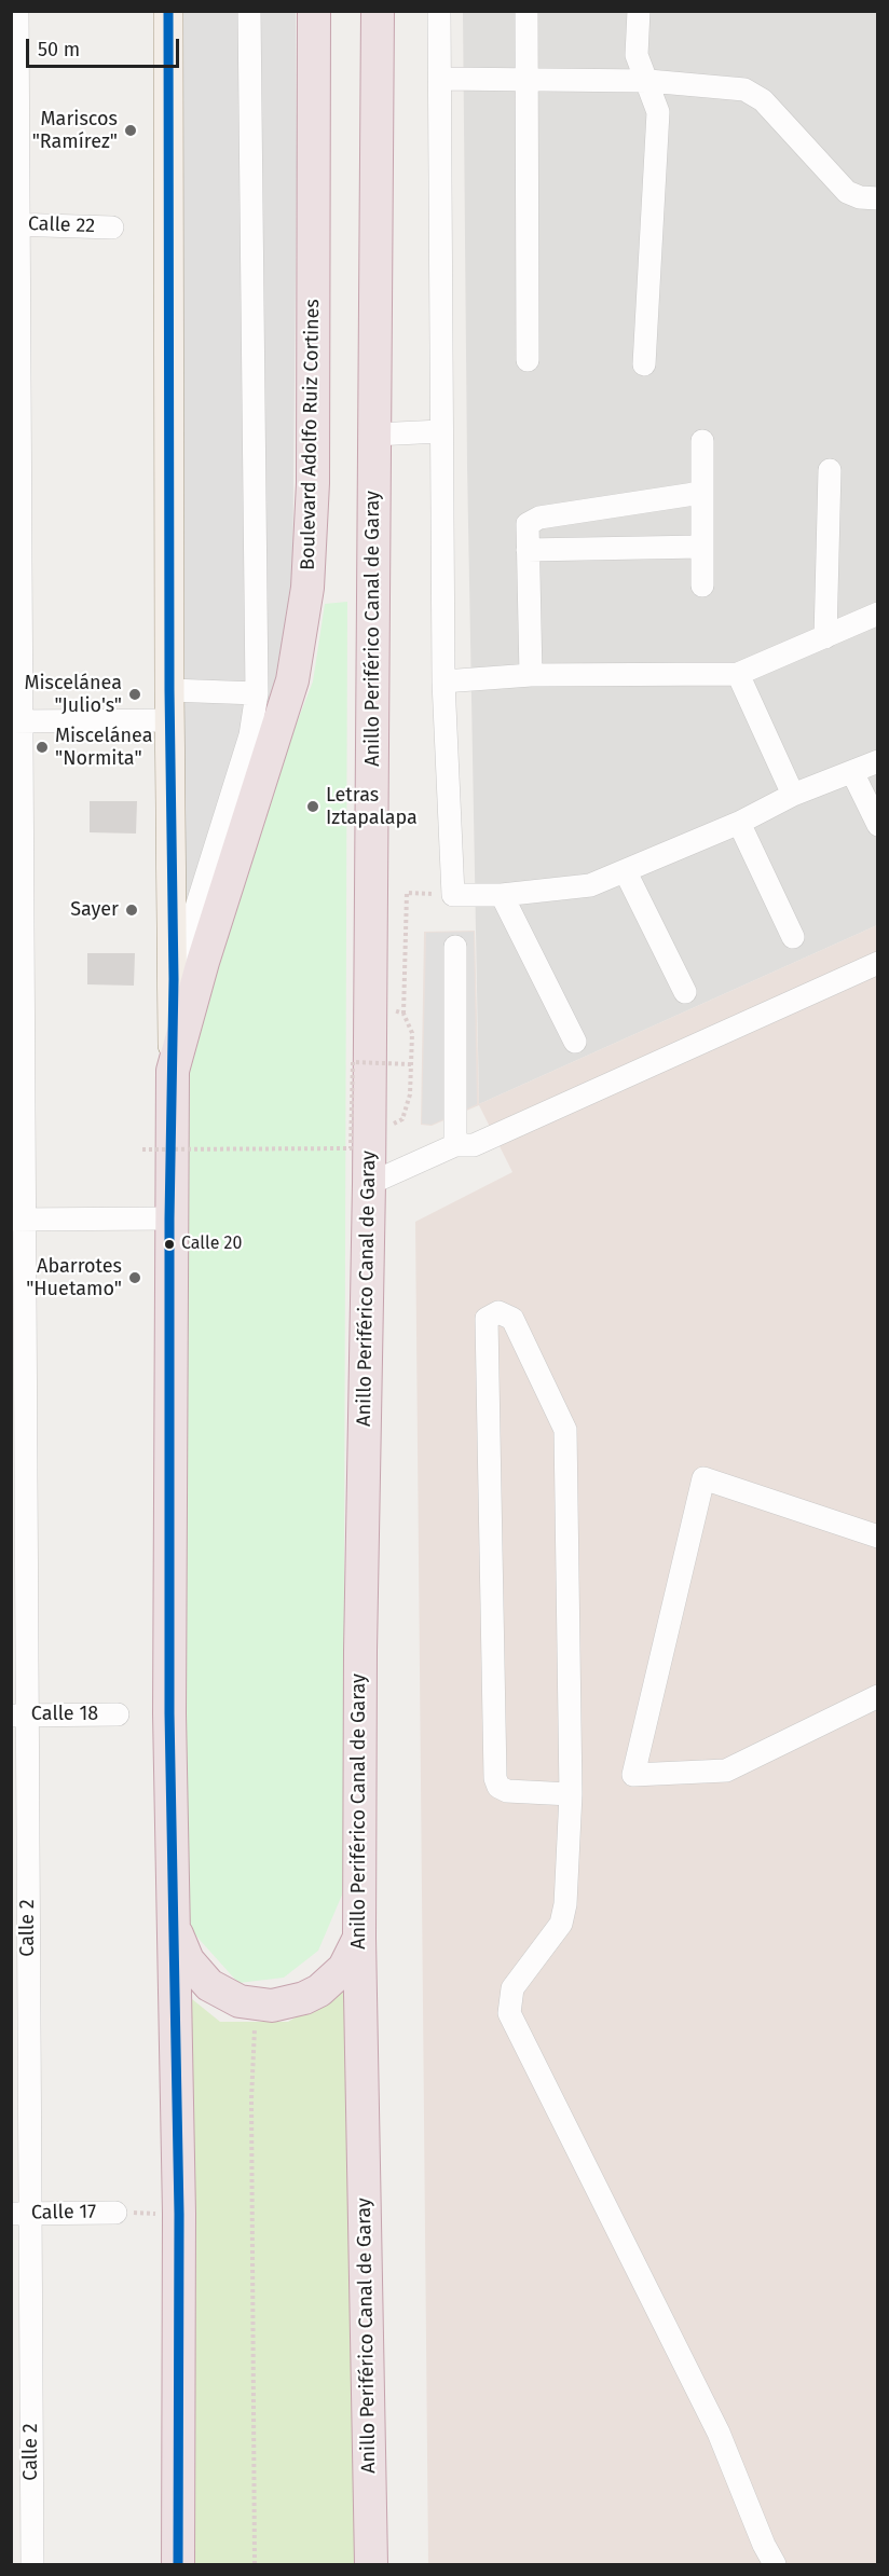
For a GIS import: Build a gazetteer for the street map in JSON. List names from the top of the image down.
{
  "streets": {
    "highway": ["Boulevard Adolfo Ruiz Cortines", "Anillo Periférico Canal de Garay"],
    "street": [
      "Calle 22",
      "Calle 18",
      "Calle 2",
      "Calle 17"
    ]
  },
  "crossings": [
    ["Calle 22", "Calle 2"],
    ["Calle 18", "Calle 2"],
    ["Calle 2", "Calle 17"]
  ],
  "places": [
    "Mariscos \"Ramírez\"",
    "Miscelánea \"Julio's\"",
    "Miscelánea \"Normita\"",
    "Letras Iztapalapa",
    "Sayer",
    "Calle 20",
    "Abarrotes \"Huetamo\""
  ],
  "scale_bar": "50 m"
}
